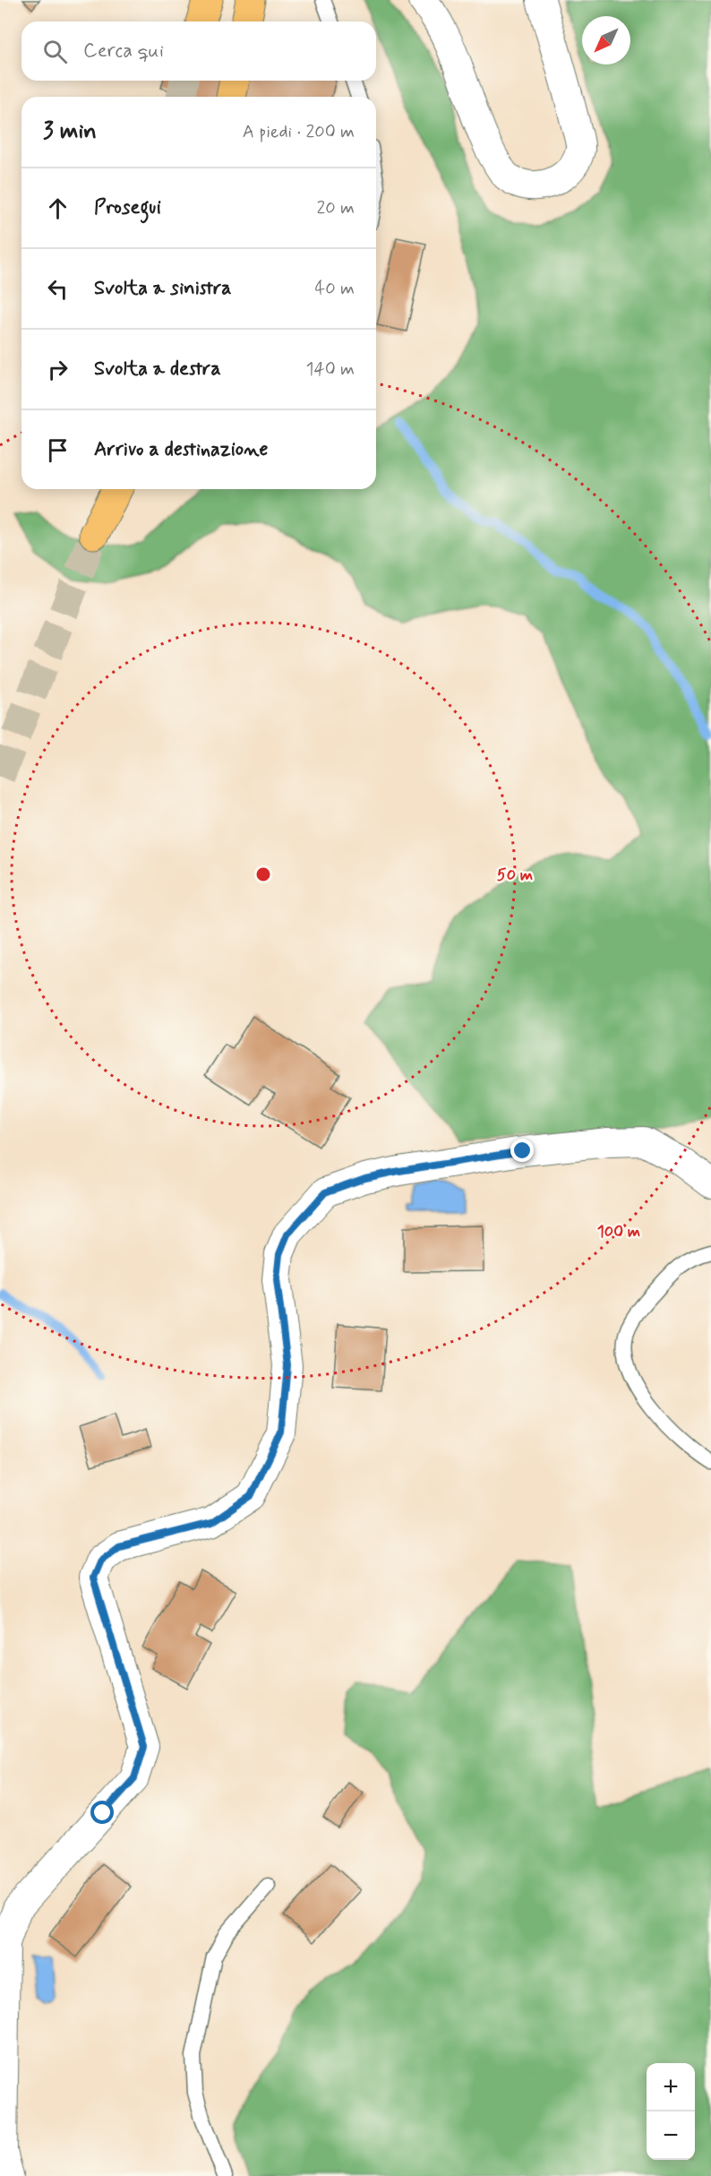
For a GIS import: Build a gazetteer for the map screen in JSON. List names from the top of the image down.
{
  "north": "bottom left",
  "page": {
    "search": "Cerca qui",
    "heading": ["3 min", "A piedi · 200 m"],
    "list": [
      ["Prosegui", "20 m"],
      ["Svolta a sinistra", "40 m"],
      ["Svolta a destra", "140 m"],
      "Arrivo a destinazione"
    ],
    "map_buttons": ["+", "−"]
  },
  "rings": ["50 m", "100 m"]
}
